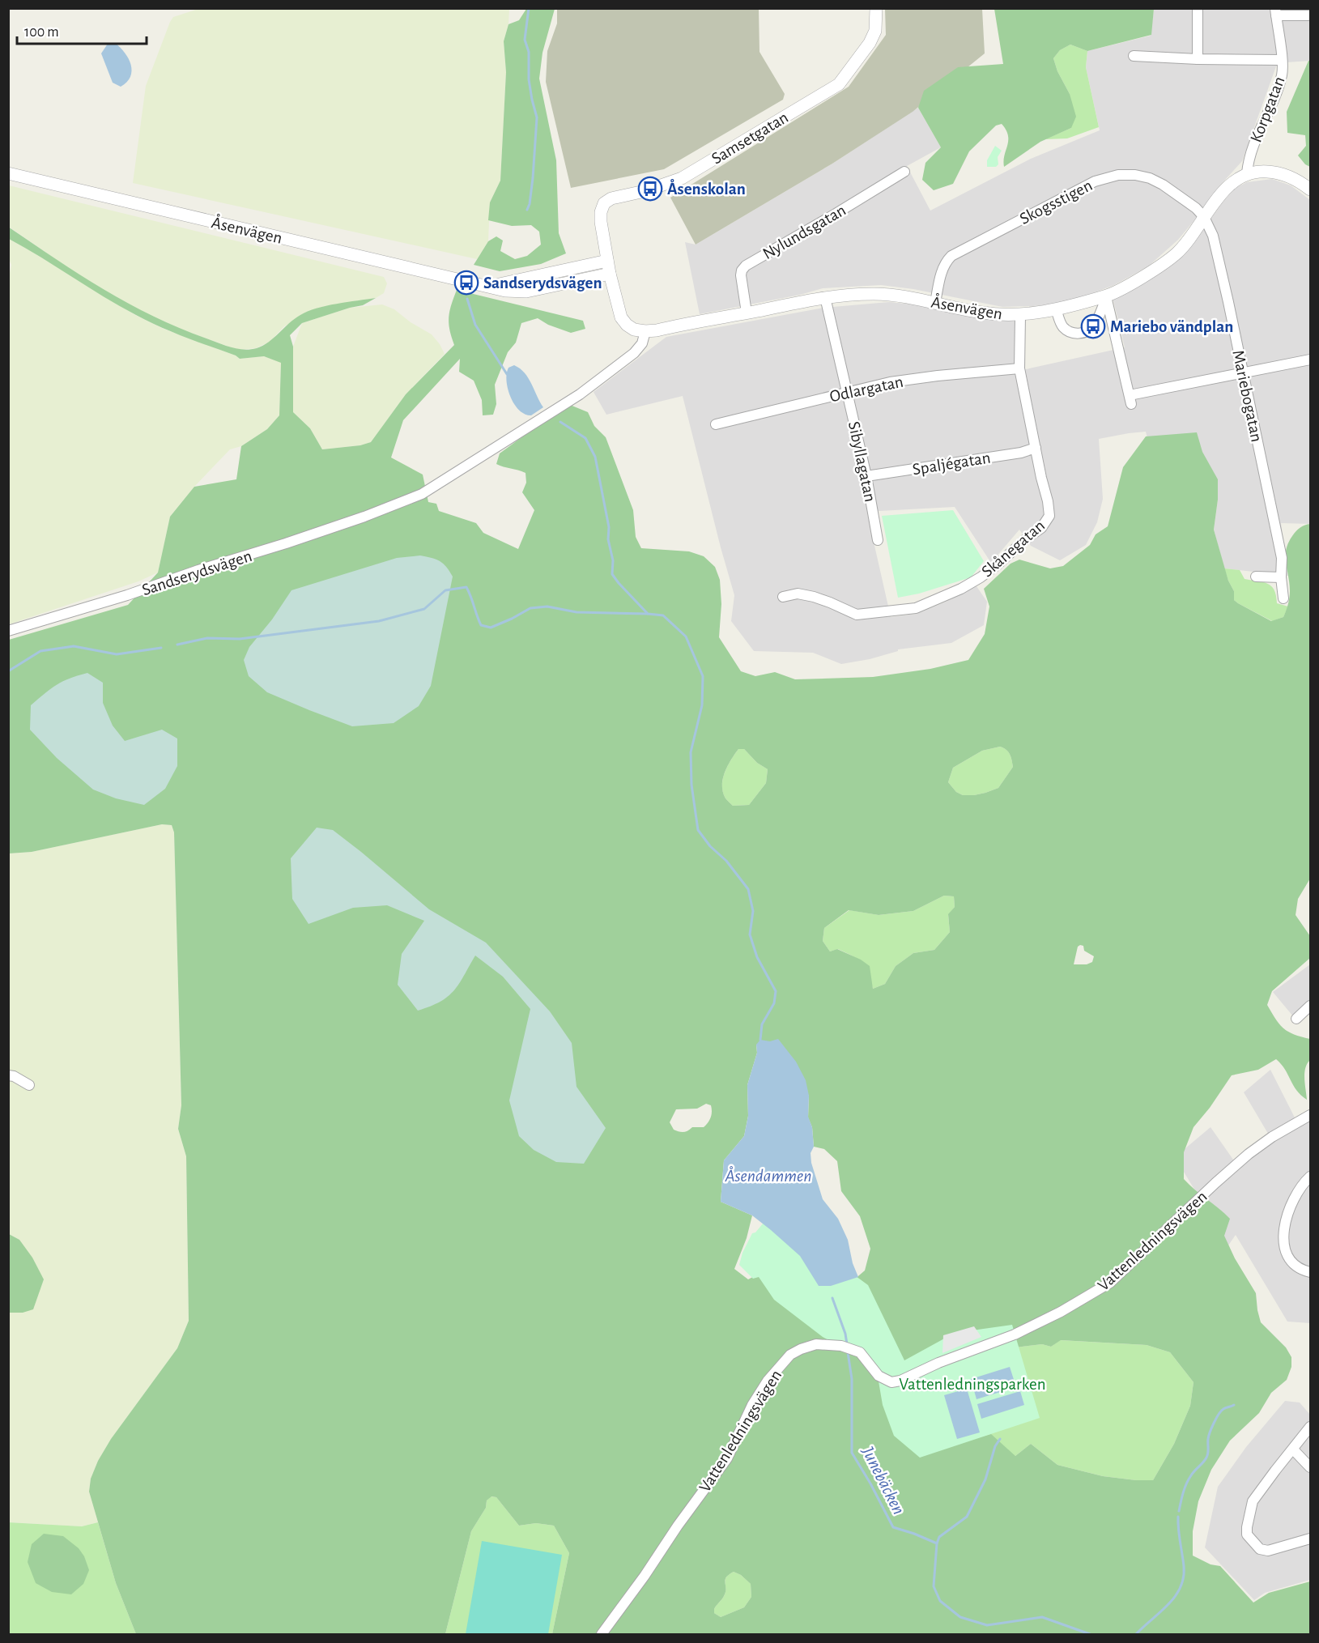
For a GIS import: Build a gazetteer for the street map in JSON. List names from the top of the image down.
{
  "streets": {
    "street": [
      "Korpgatan",
      "Samsetgatan",
      "Skogsstigen",
      "Åsenvägen",
      "Nylundsgatan",
      "Odlargatan",
      "Mariebogatan",
      "Sibyllagatan",
      "Spaljégatan",
      "Skånegatan",
      "Sandserydsvägen",
      "Vattenledningsvägen"
    ]
  },
  "crossings": [
    ["Korpgatan", "Åsenvägen"],
    ["Samsetgatan", "Åsenvägen"],
    ["Skogsstigen", "Åsenvägen"],
    ["Skogsstigen", "Mariebogatan"],
    ["Åsenvägen", "Nylundsgatan"],
    ["Åsenvägen", "Mariebogatan"],
    ["Åsenvägen", "Sibyllagatan"],
    ["Åsenvägen", "Skånegatan"],
    ["Åsenvägen", "Sandserydsvägen"],
    ["Odlargatan", "Sibyllagatan"],
    ["Odlargatan", "Skånegatan"],
    ["Sibyllagatan", "Spaljégatan"],
    ["Spaljégatan", "Skånegatan"]
  ],
  "water": ["Åsendammen", "Junebäcken"],
  "parks": ["Vattenledningsparken"],
  "places": {
    "bus stop": ["Åsenskolan", "Sandserydsvägen", "Mariebo vändplan"]
  },
  "scale_bar": "100 m"
}
